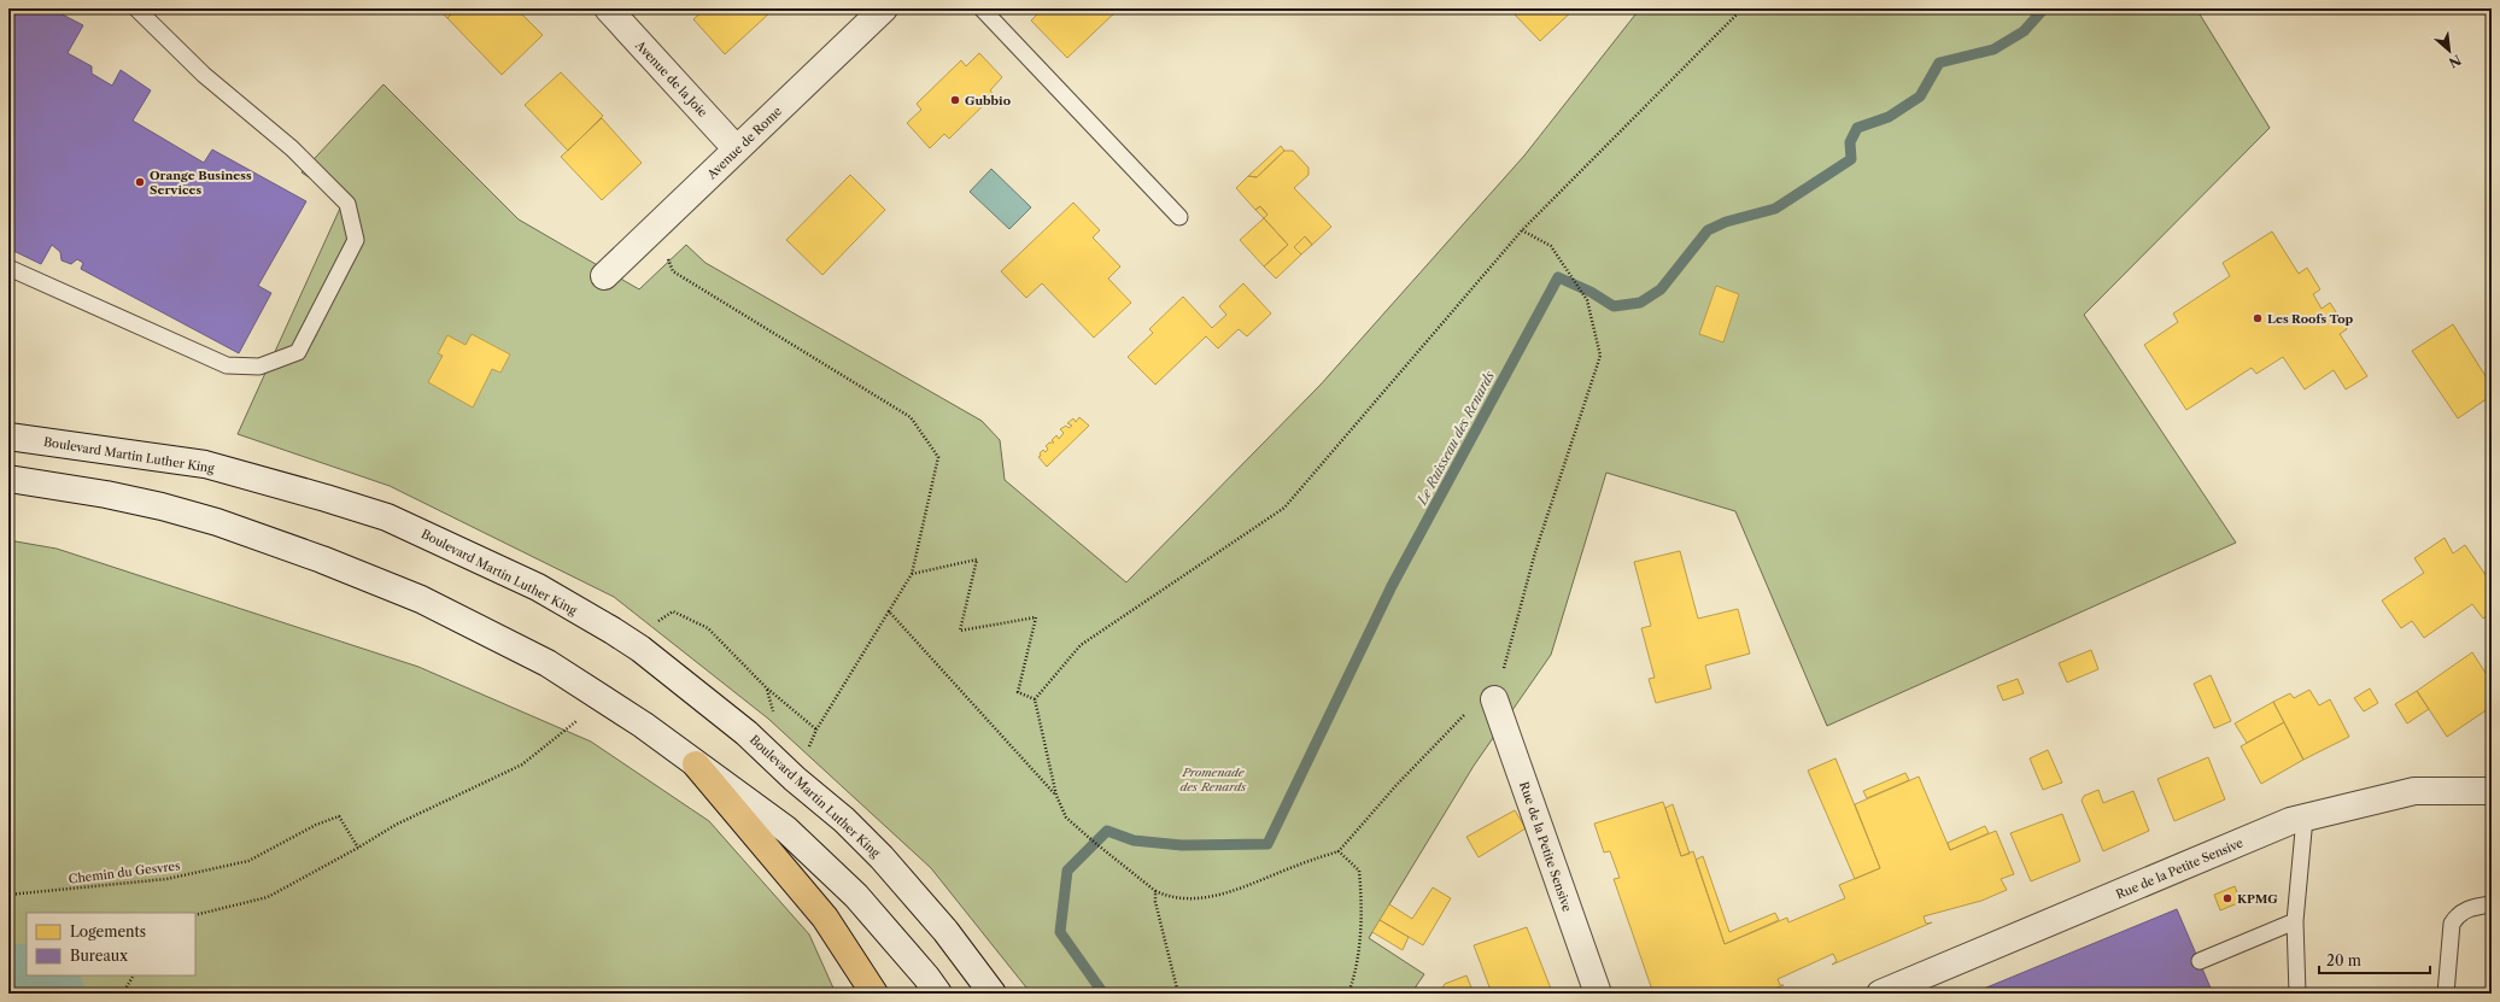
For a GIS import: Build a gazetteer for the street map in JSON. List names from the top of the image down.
{
  "streets": {
    "main road": [
      "Avenue de la Joie",
      "Avenue de Rome",
      "Boulevard Martin Luther King",
      "Rue de la Petite Sensive"
    ],
    "path": ["Chemin du Gesvres"]
  },
  "crossings": [
    ["Avenue de la Joie", "Avenue de Rome"]
  ],
  "water": ["Le Ruisseau des Renards"],
  "parks": ["Promenade des Renards"],
  "places": [
    "Gubbio",
    "Orange Business Services",
    "Les Roofs Top",
    "KPMG"
  ],
  "legend": ["Logements", "Bureaux"],
  "scale_bar": "20 m",
  "north": "bottom right"
}
